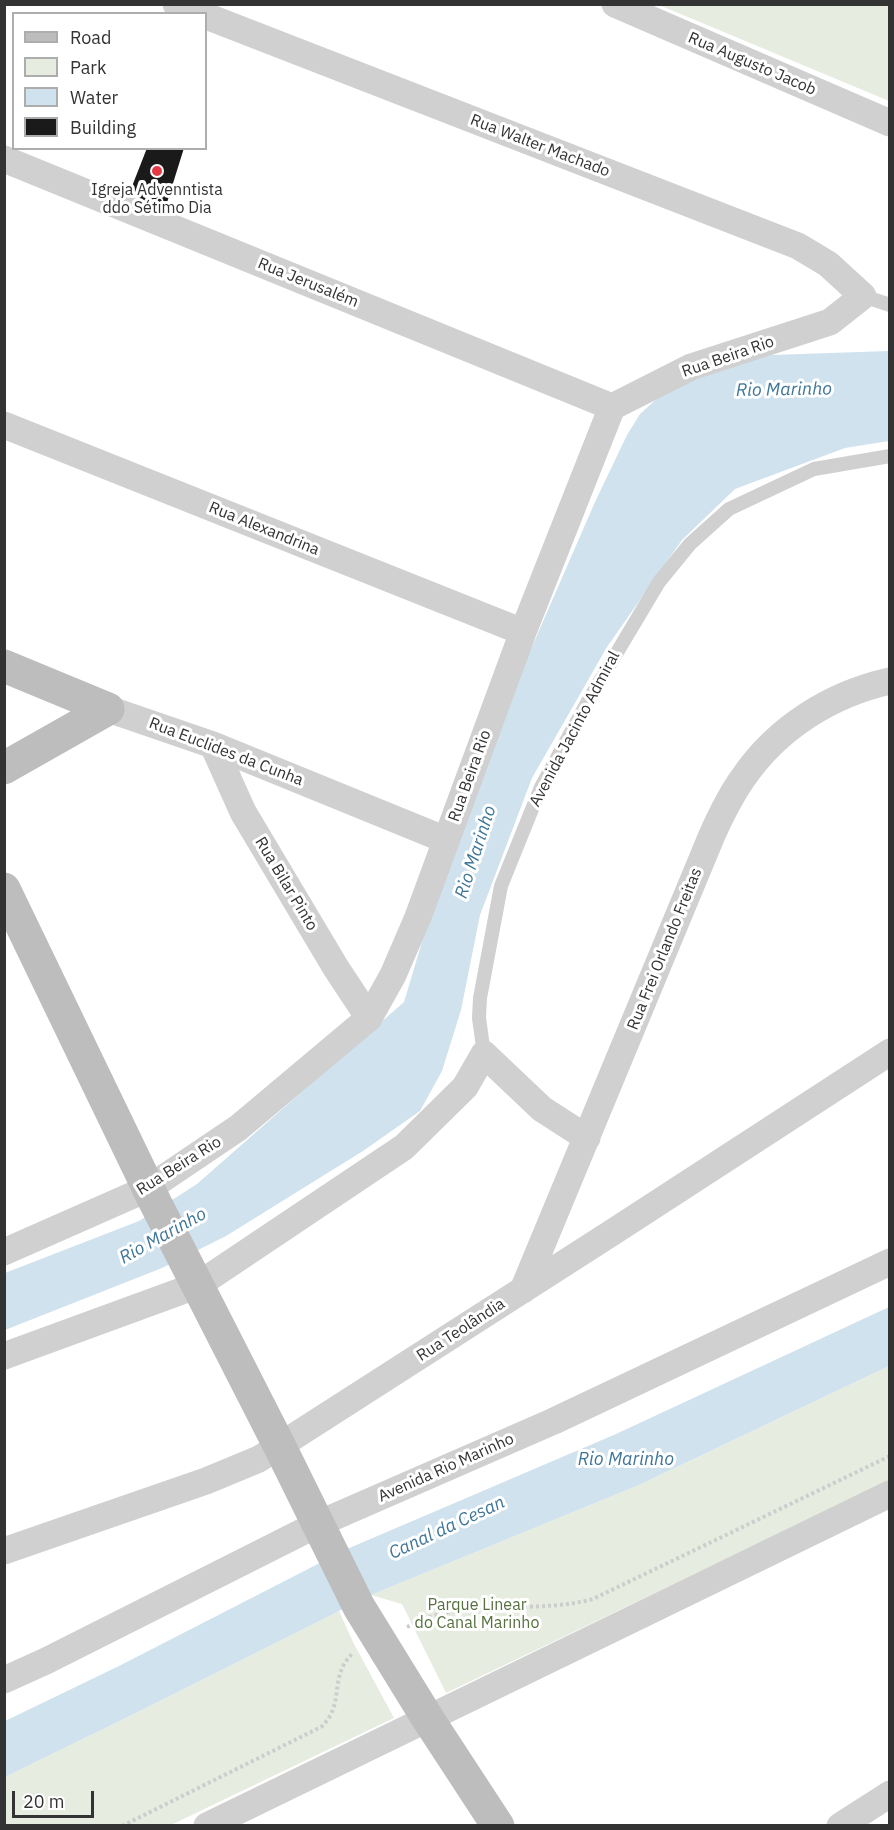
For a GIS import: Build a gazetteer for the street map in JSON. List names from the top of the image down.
{
  "streets": {
    "street": [
      "Rua Augusto Jacob",
      "Rua Walter Machado",
      "Rua Jerusalém",
      "Rua Beira Rio",
      "Rua Alexandrina",
      "Rua Euclides da Cunha",
      "Rua Bilar Pinto",
      "Rua Frei Orlando Freitas",
      "Rua Teolândia",
      "Avenida Rio Marinho"
    ],
    "lane": ["Avenida Jacinto Admiral"]
  },
  "crossings": [
    ["Rua Walter Machado", "Rua Beira Rio"],
    ["Rua Jerusalém", "Rua Beira Rio"],
    ["Rua Beira Rio", "Rua Alexandrina"],
    ["Rua Beira Rio", "Rua Euclides da Cunha"],
    ["Rua Beira Rio", "Rua Bilar Pinto"],
    ["Rua Euclides da Cunha", "Rua Bilar Pinto"],
    ["Rua Frei Orlando Freitas", "Rua Teolândia"]
  ],
  "water": ["Rio Marinho", "Canal da Cesan"],
  "parks": ["Parque Linear do Canal Marinho"],
  "places": ["Igreja Advenntista ddo Sétimo Dia"],
  "legend": [
    "Road",
    "Park",
    "Water",
    "Building"
  ],
  "scale_bar": "20 m"
}
